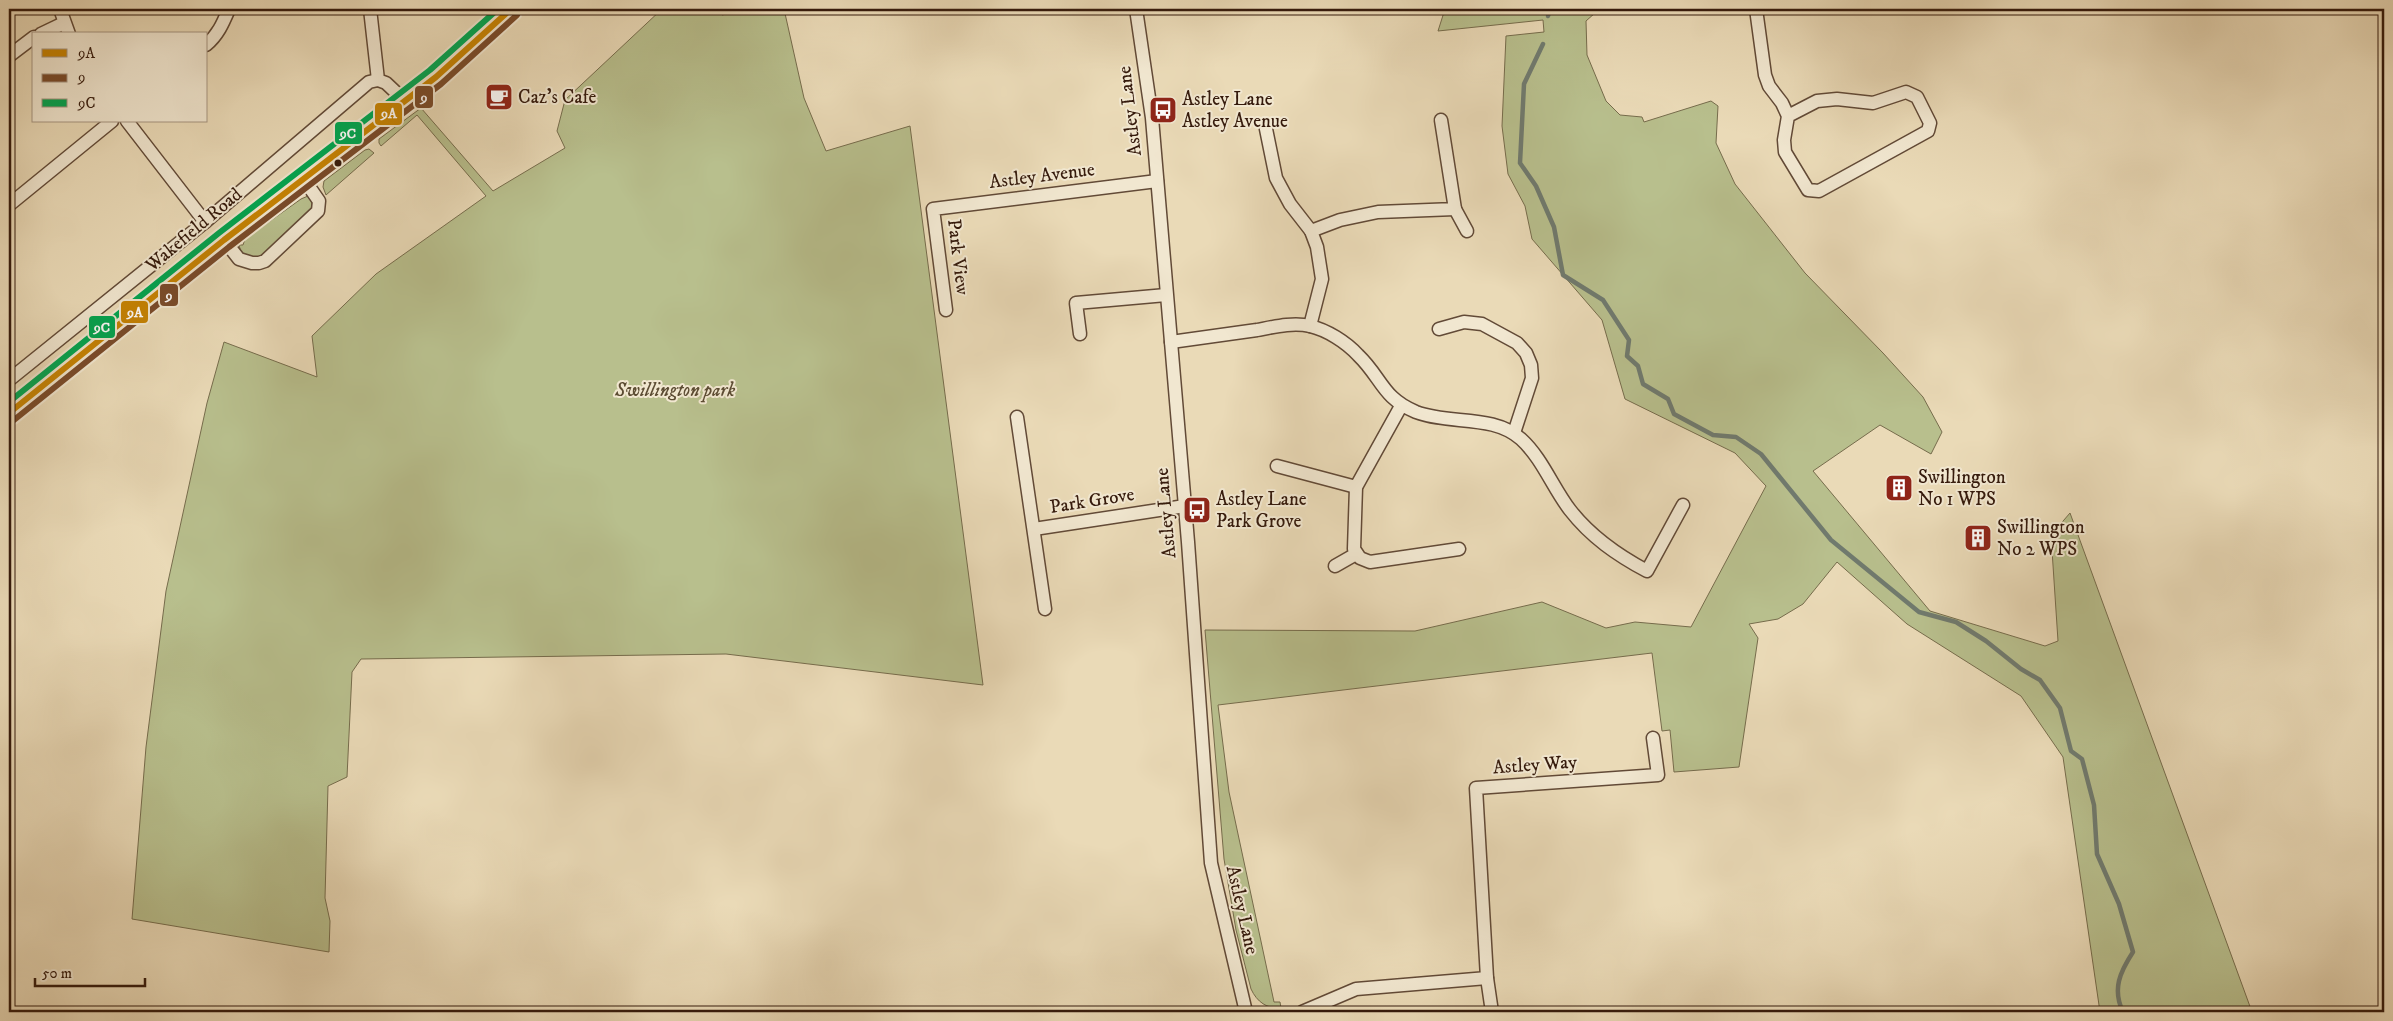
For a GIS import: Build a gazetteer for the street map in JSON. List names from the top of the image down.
{
  "streets": {
    "main road": ["Wakefield Road"],
    "street": [
      "Astley Lane",
      "Astley Avenue",
      "Park View",
      "Park Grove",
      "Astley Way"
    ]
  },
  "crossings": [
    ["Astley Lane", "Astley Avenue"],
    ["Astley Lane", "Park Grove"],
    ["Astley Avenue", "Park View"]
  ],
  "parks": ["Swillington park"],
  "places": {
    "cafe": ["Caz's Cafe"],
    "bus stop": ["Astley Lane Astley Avenue", "Astley Lane Park Grove"],
    "building": ["Swillington No 1 WPS", "Swillington No 2 WPS"]
  },
  "lines": ["transit line 9A", "transit line 9C", "transit line 9"],
  "legend": ["9A", "9", "9C"],
  "scale_bar": "50 m"
}
